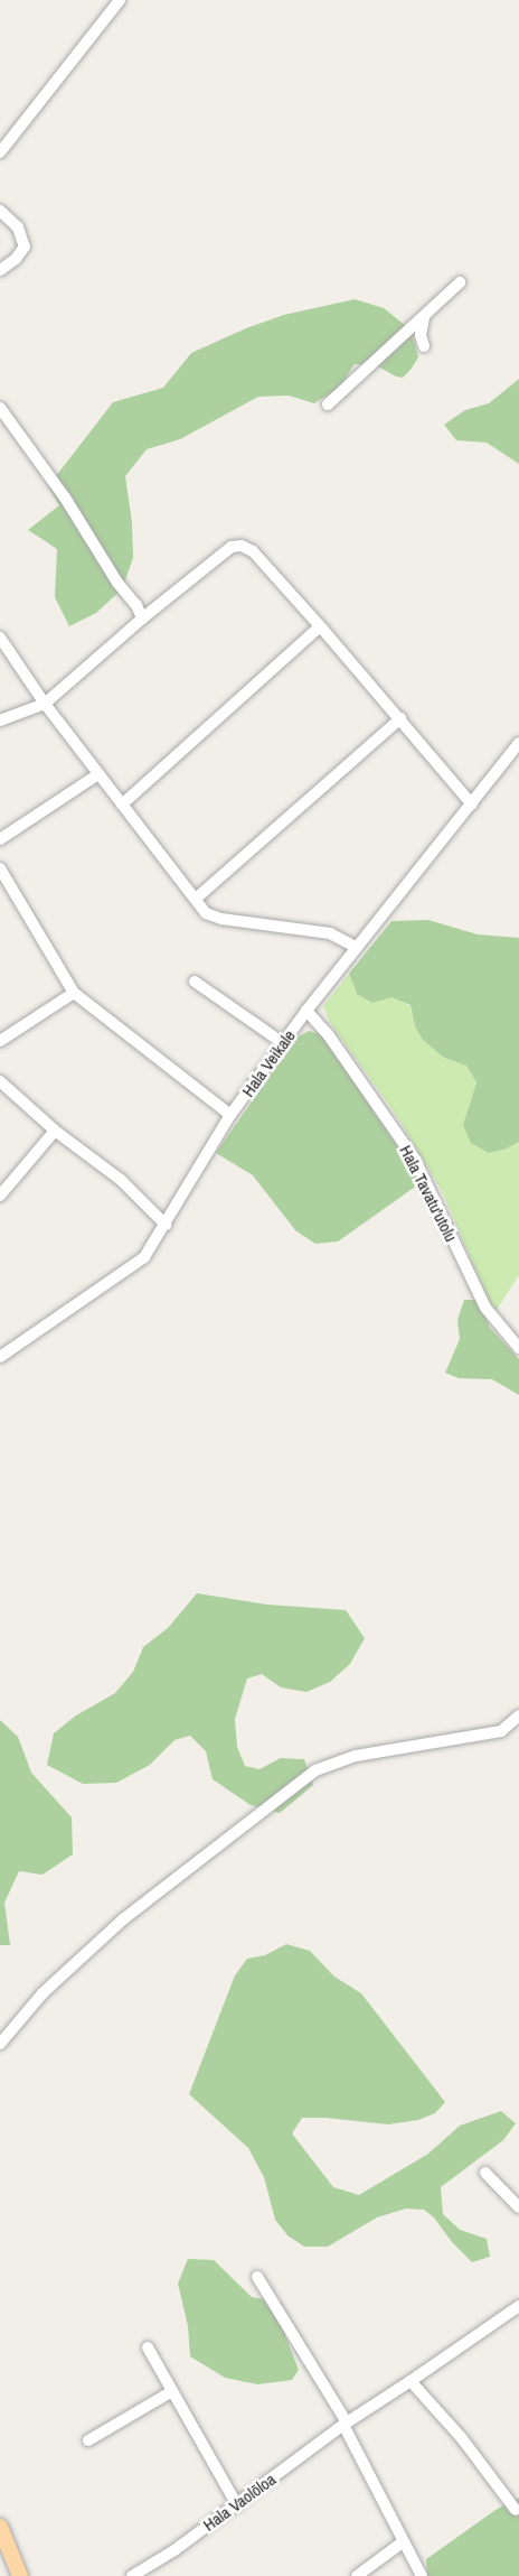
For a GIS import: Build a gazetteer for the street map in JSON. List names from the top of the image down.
{
  "streets": {
    "street": ["Hala Veikale", "Hala Tavatu'utolu", "Hala Vaolōloa"]
  },
  "crossings": [
    ["Hala Veikale", "Hala Tavatu'utolu"]
  ]
}
